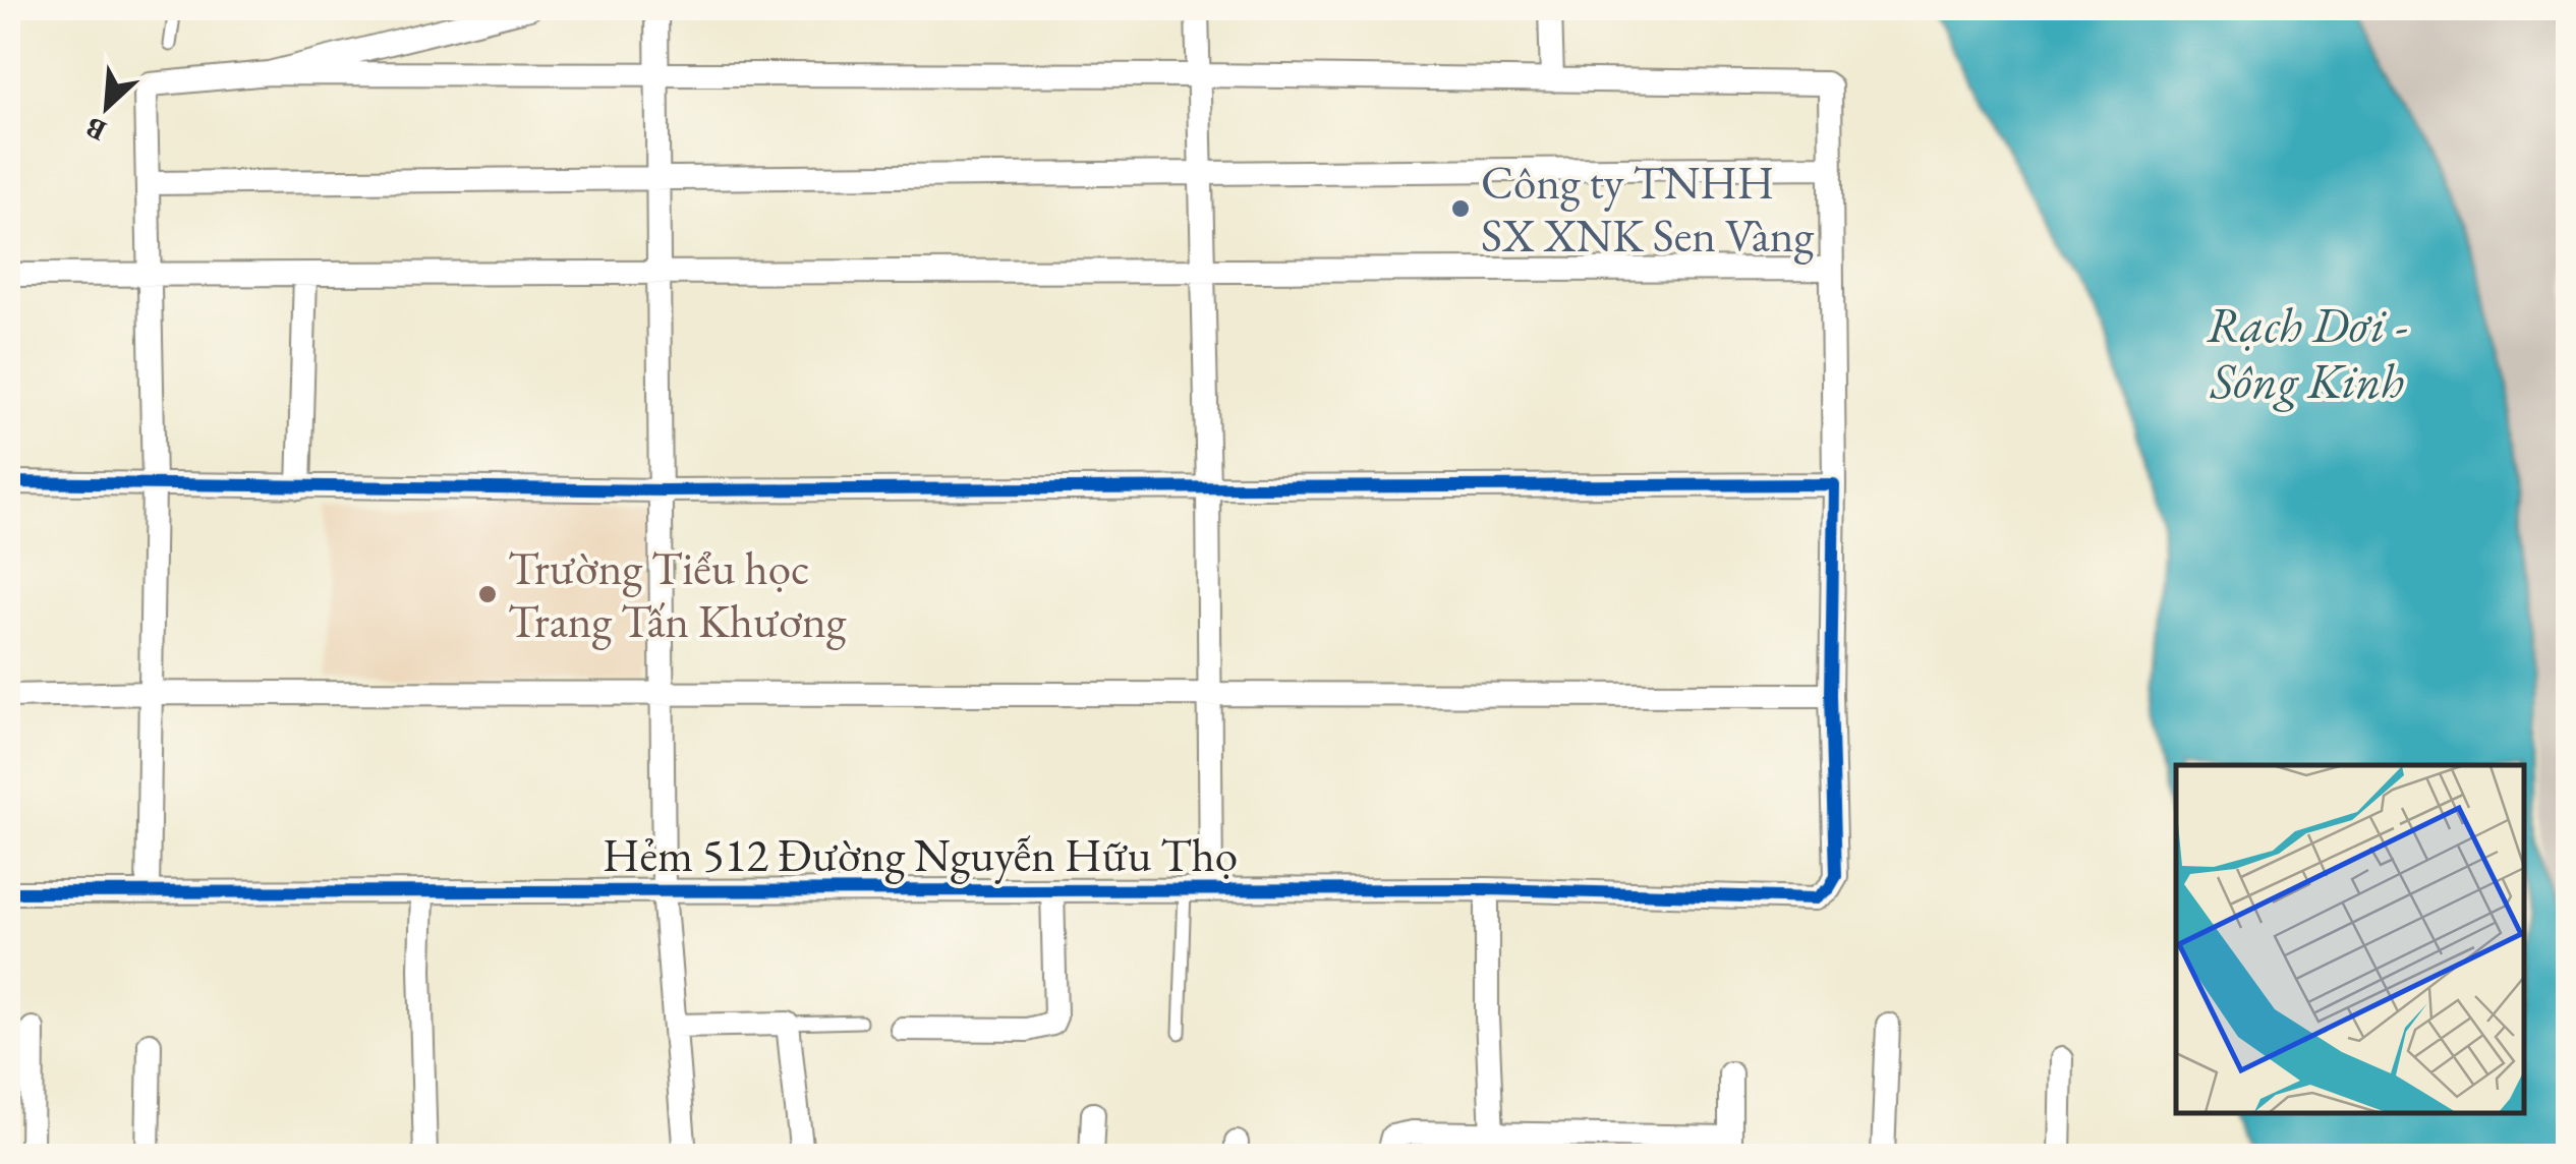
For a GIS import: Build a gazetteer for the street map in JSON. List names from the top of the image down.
{
  "streets": {
    "street": ["Hẻm 512 Đường Nguyễn Hữu Thọ"]
  },
  "water": ["Rạch Dơi - Sông Kinh"],
  "places": ["Công ty TNHH SX XNK Sen Vàng", "Trường Tiểu học Trang Tấn Khương"],
  "north": "bottom left"
}
